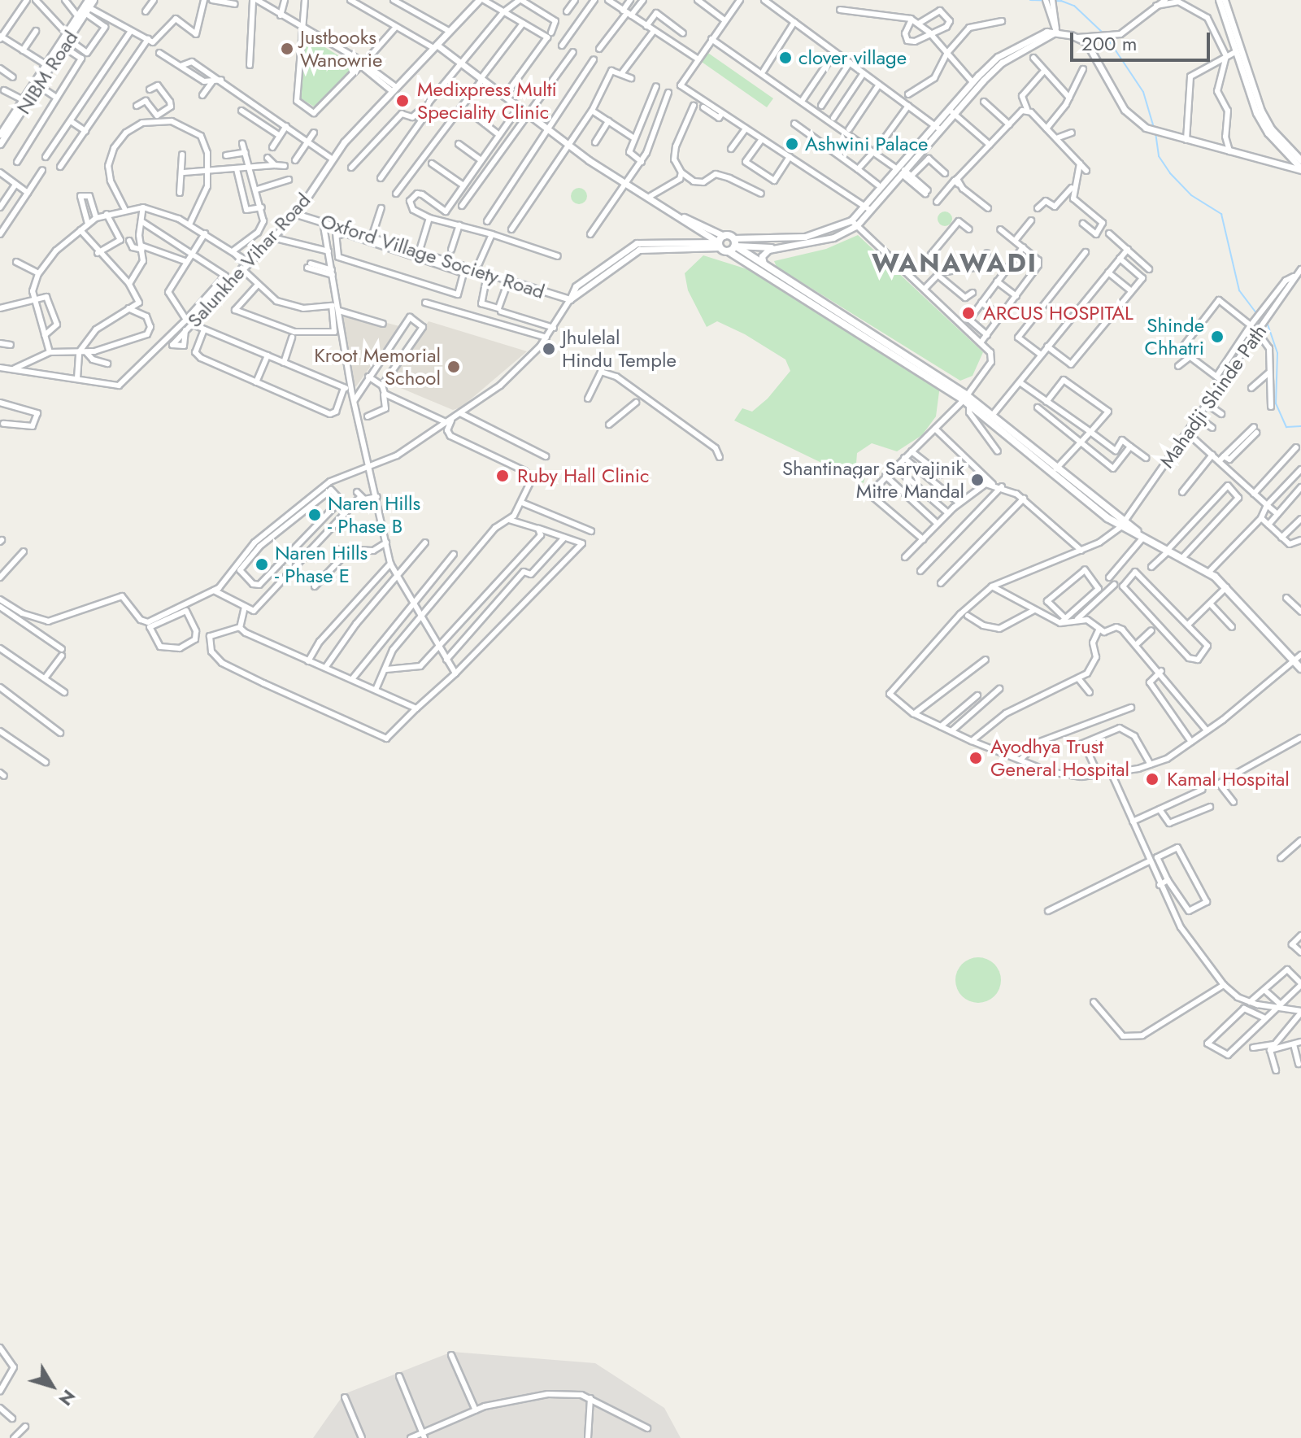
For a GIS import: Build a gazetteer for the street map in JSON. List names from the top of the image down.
{
  "streets": {
    "street": [
      "NIBM Road",
      "Oxford Village Society Road",
      "Salunkhe Vihar Road",
      "Mahadji Shinde Path"
    ]
  },
  "crossings": [
    ["Oxford Village Society Road", "Salunkhe Vihar Road"]
  ],
  "districts": ["WANAWADI"],
  "places": [
    "Justbooks Wanowrie",
    "clover village",
    "Medixpress Multi Speciality Clinic",
    "Ashwini Palace",
    "ARCUS HOSPITAL",
    "Shinde Chhatri",
    "Jhulelal Hindu Temple",
    "Kroot Memorial School",
    "Ruby Hall Clinic",
    "Shantinagar Sarvajinik Mitre Mandal",
    "Naren Hills - Phase B",
    "Naren Hills - Phase E",
    "Ayodhya Trust General Hospital",
    "Kamal Hospital"
  ],
  "scale_bar": "200 m",
  "north": "bottom right"
}
